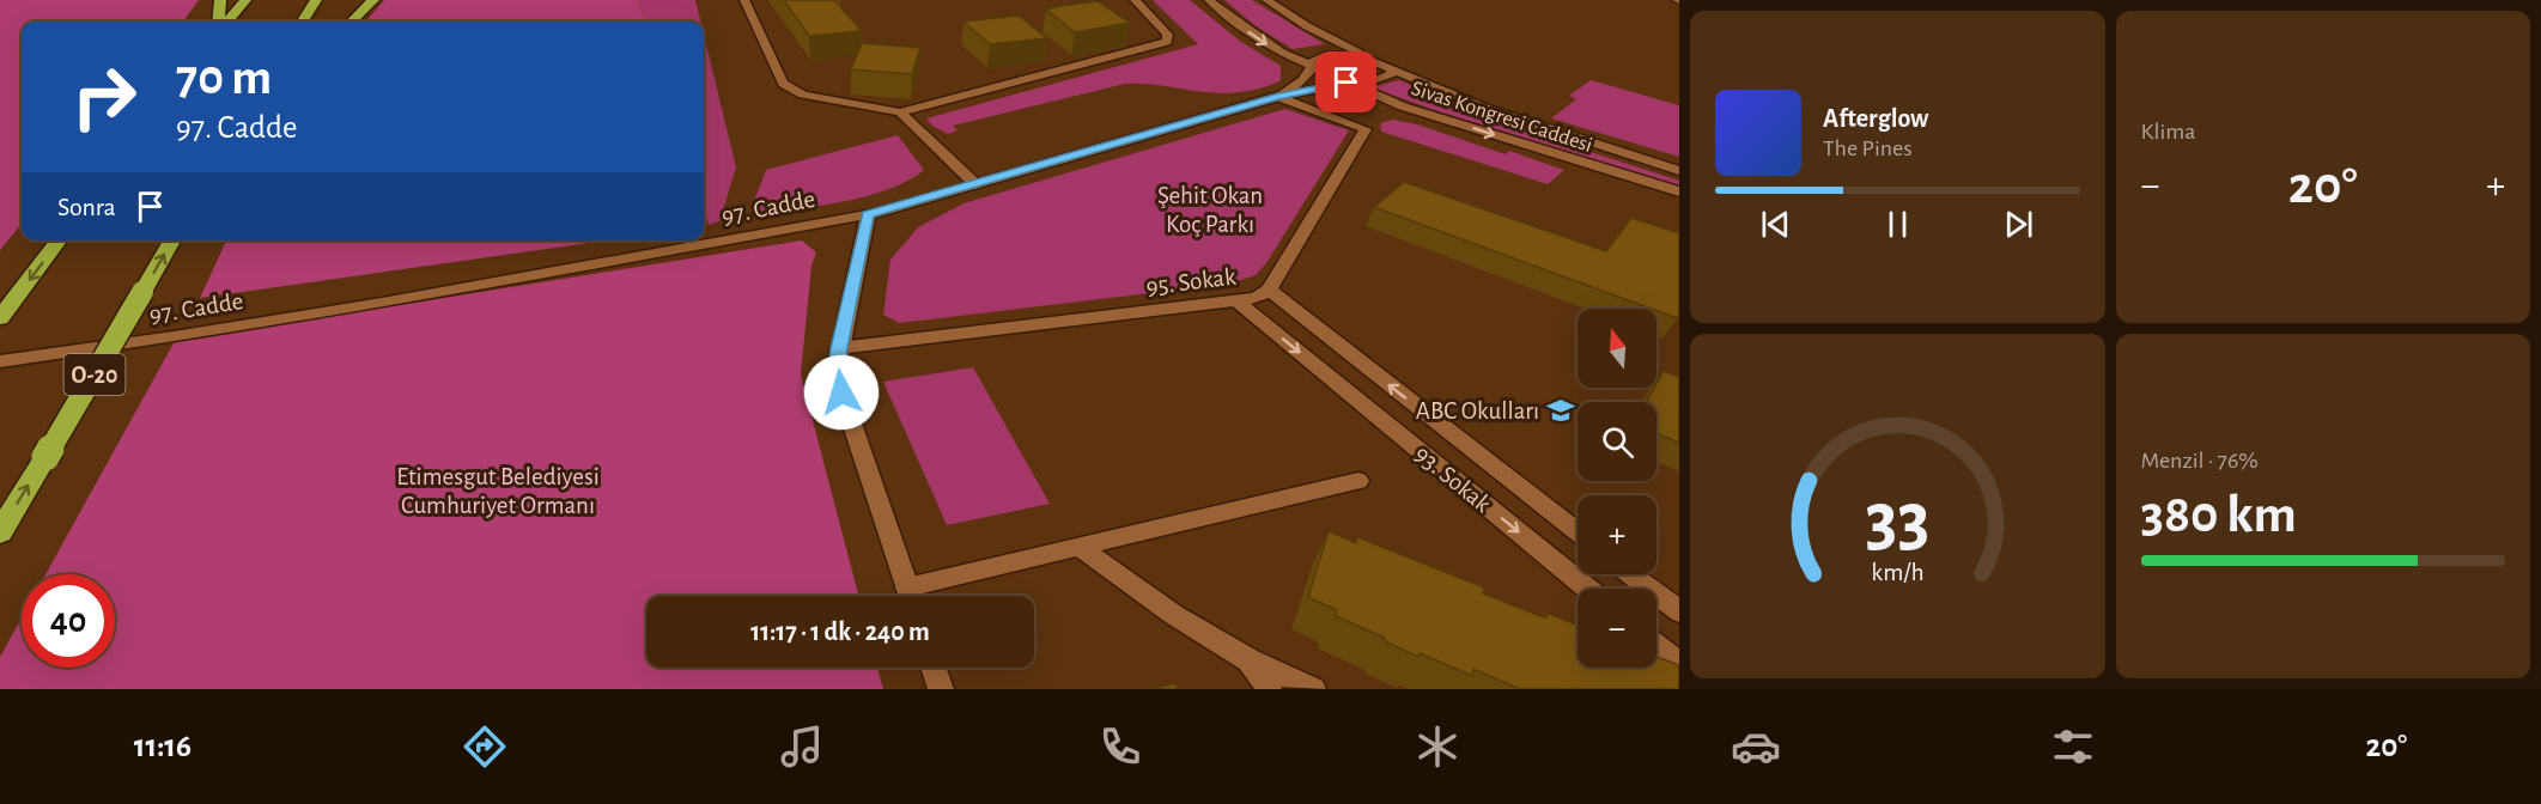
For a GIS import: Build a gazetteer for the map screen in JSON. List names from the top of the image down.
{
  "streets": {
    "highway": ["O-20"],
    "street": [
      "Sivas Kongresi Caddesi",
      "97. Cadde",
      "95. Sokak",
      "93. Sokak"
    ]
  },
  "crossings": [
    ["Sivas Kongresi Caddesi", "97. Cadde"],
    ["97. Cadde", "95. Sokak"],
    ["95. Sokak", "93. Sokak"]
  ],
  "parks": ["Şehit Okan Koç Parkı", "Etimesgut Belediyesi Cumhuriyet Ormanı"],
  "places": {
    "school or university": ["ABC Okulları"]
  },
  "north": "top",
  "page": {
    "tile": [
      "Klima",
      ["Menzil · 76%", "380 km"]
    ],
    "turn": ["70 m", "97. Cadde"],
    "song": ["Afterglow", "The Pines"],
    "heat": ["−", "20°", "+"],
    "then": "Sonra",
    "map_buttons": ["+", "−"],
    "limit": "40",
    "trip": "11:17 · 1 dk · 240 m",
    "tabs": ["11:16", "20°"],
    "gauge": ["33", "km/h"]
  }
}
